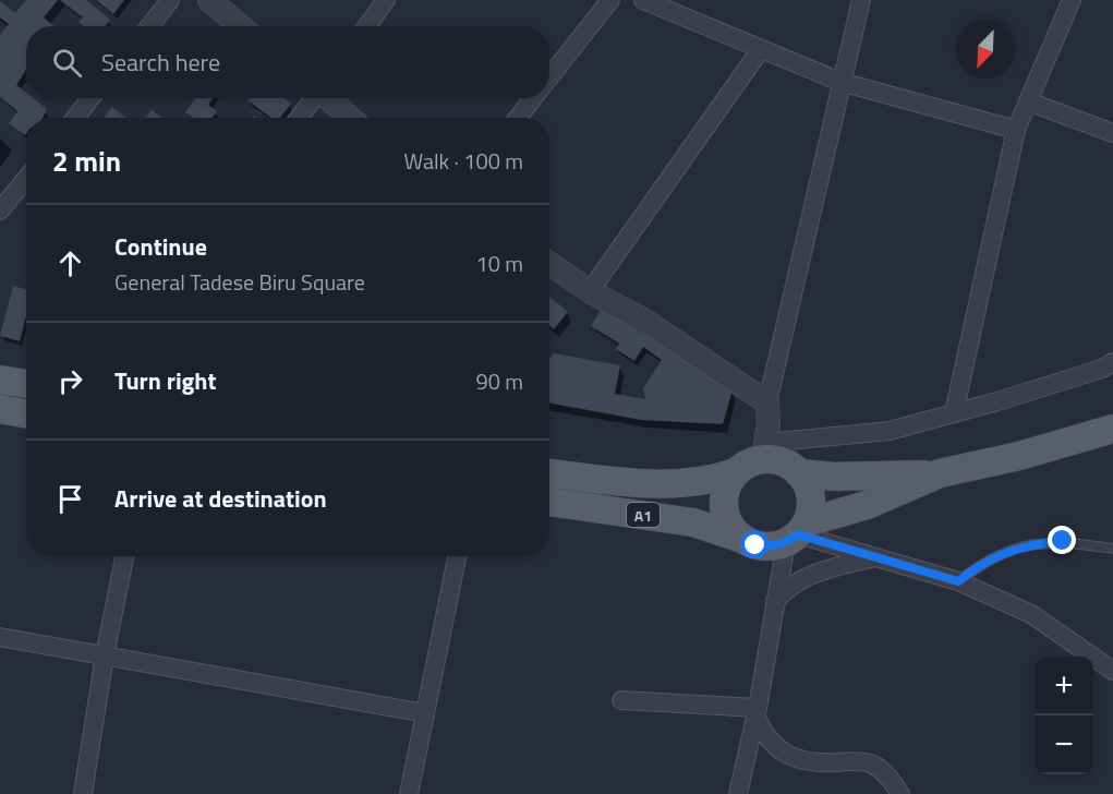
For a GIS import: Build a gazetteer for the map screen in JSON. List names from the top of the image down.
{
  "streets": {
    "main road": ["A1"]
  },
  "north": "bottom left",
  "page": {
    "search": "Search here",
    "heading": ["2 min", "Walk · 100 m"],
    "list": [
      ["Continue", "General Tadese Biru Square", "10 m"],
      ["Turn right", "90 m"],
      "Arrive at destination"
    ],
    "map_buttons": ["+", "−"]
  }
}
